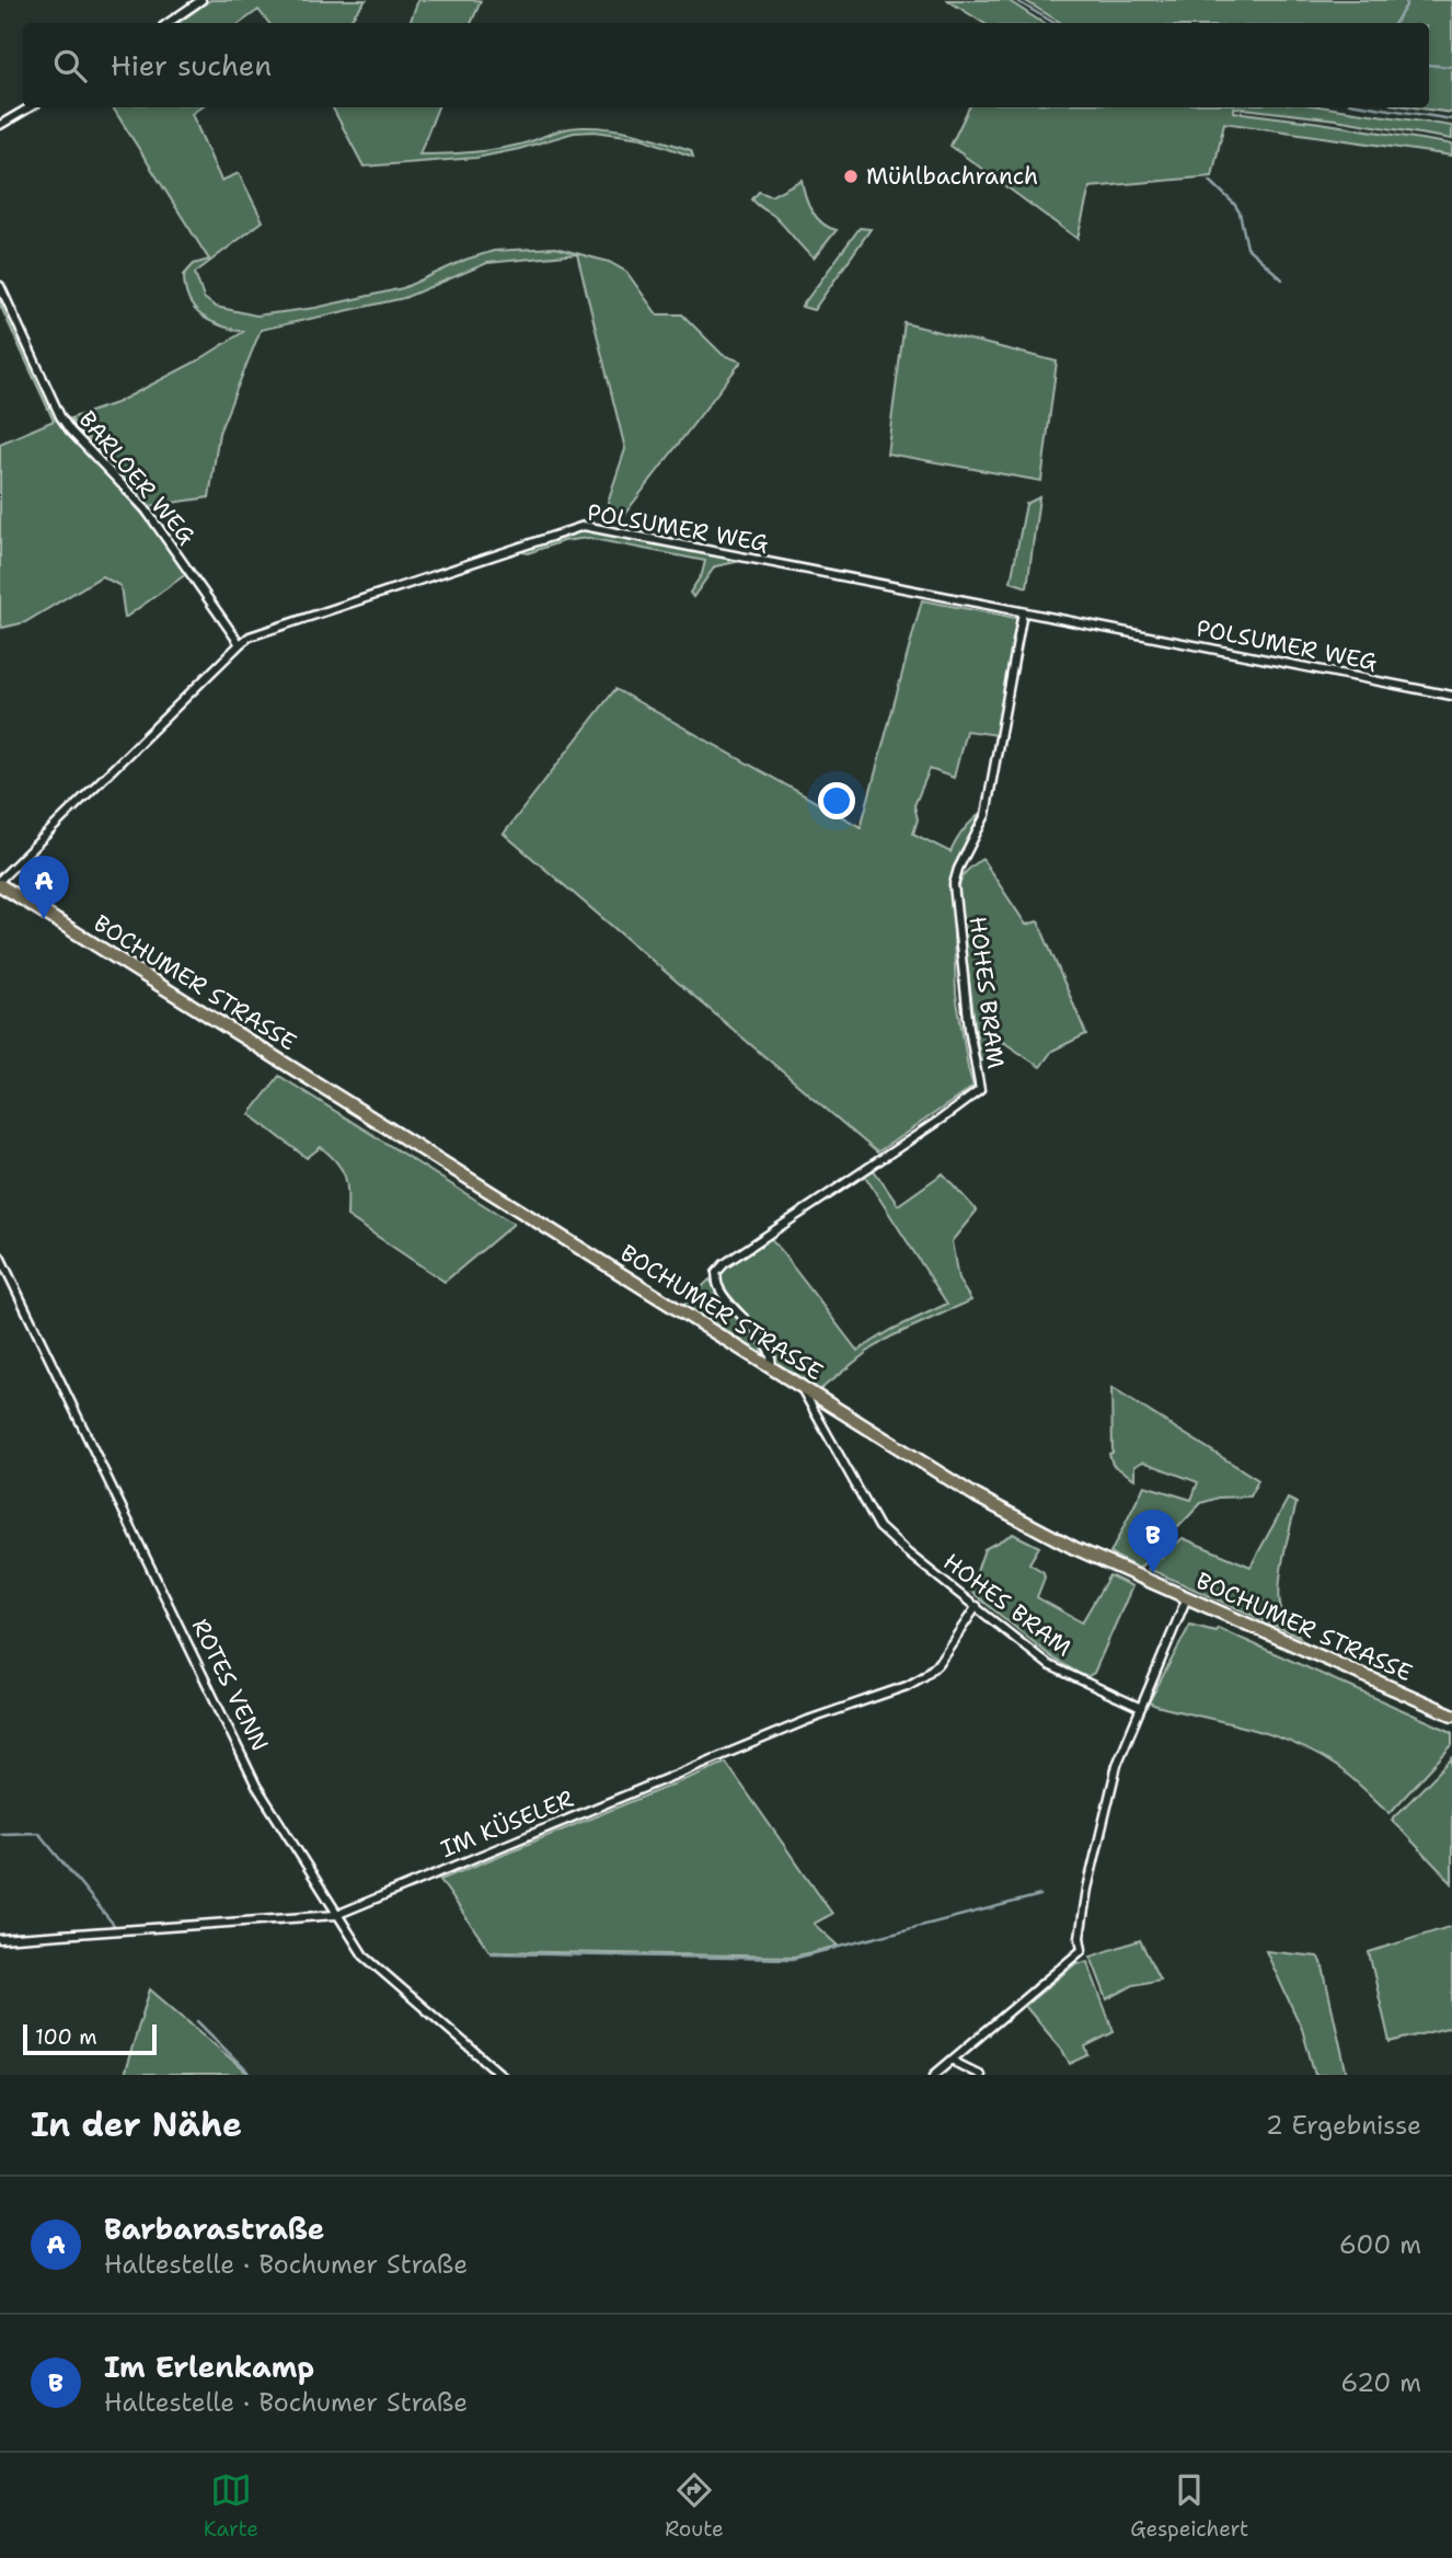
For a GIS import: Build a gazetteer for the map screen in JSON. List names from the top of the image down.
{
  "streets": {
    "main road": ["BOCHUMER STRASSE"],
    "street": [
      "BARLOER WEG",
      "POLSUMER WEG",
      "HOHES BRAM",
      "ROTES VENN",
      "IM KÜSELER"
    ]
  },
  "crossings": [
    ["BARLOER WEG", "POLSUMER WEG"],
    ["POLSUMER WEG", "BOCHUMER STRASSE"],
    ["POLSUMER WEG", "HOHES BRAM"],
    ["BOCHUMER STRASSE", "HOHES BRAM"],
    ["HOHES BRAM", "IM KÜSELER"],
    ["ROTES VENN", "IM KÜSELER"]
  ],
  "places": ["Mühlbachranch"],
  "scale_bar": "100 m",
  "page": {
    "search": "Hier suchen",
    "pins": ["A", "B"],
    "scale": "100 m",
    "heading": ["In der Nähe", "2 Ergebnisse"],
    "list": [
      {
        "mark": "A",
        "name": "Barbarastraße",
        "note": "Haltestelle · Bochumer Straße",
        "value": "600 m"
      },
      {
        "mark": "B",
        "name": "Im Erlenkamp",
        "note": "Haltestelle · Bochumer Straße",
        "value": "620 m"
      }
    ],
    "nav": ["Karte", "Route", "Gespeichert"]
  }
}
